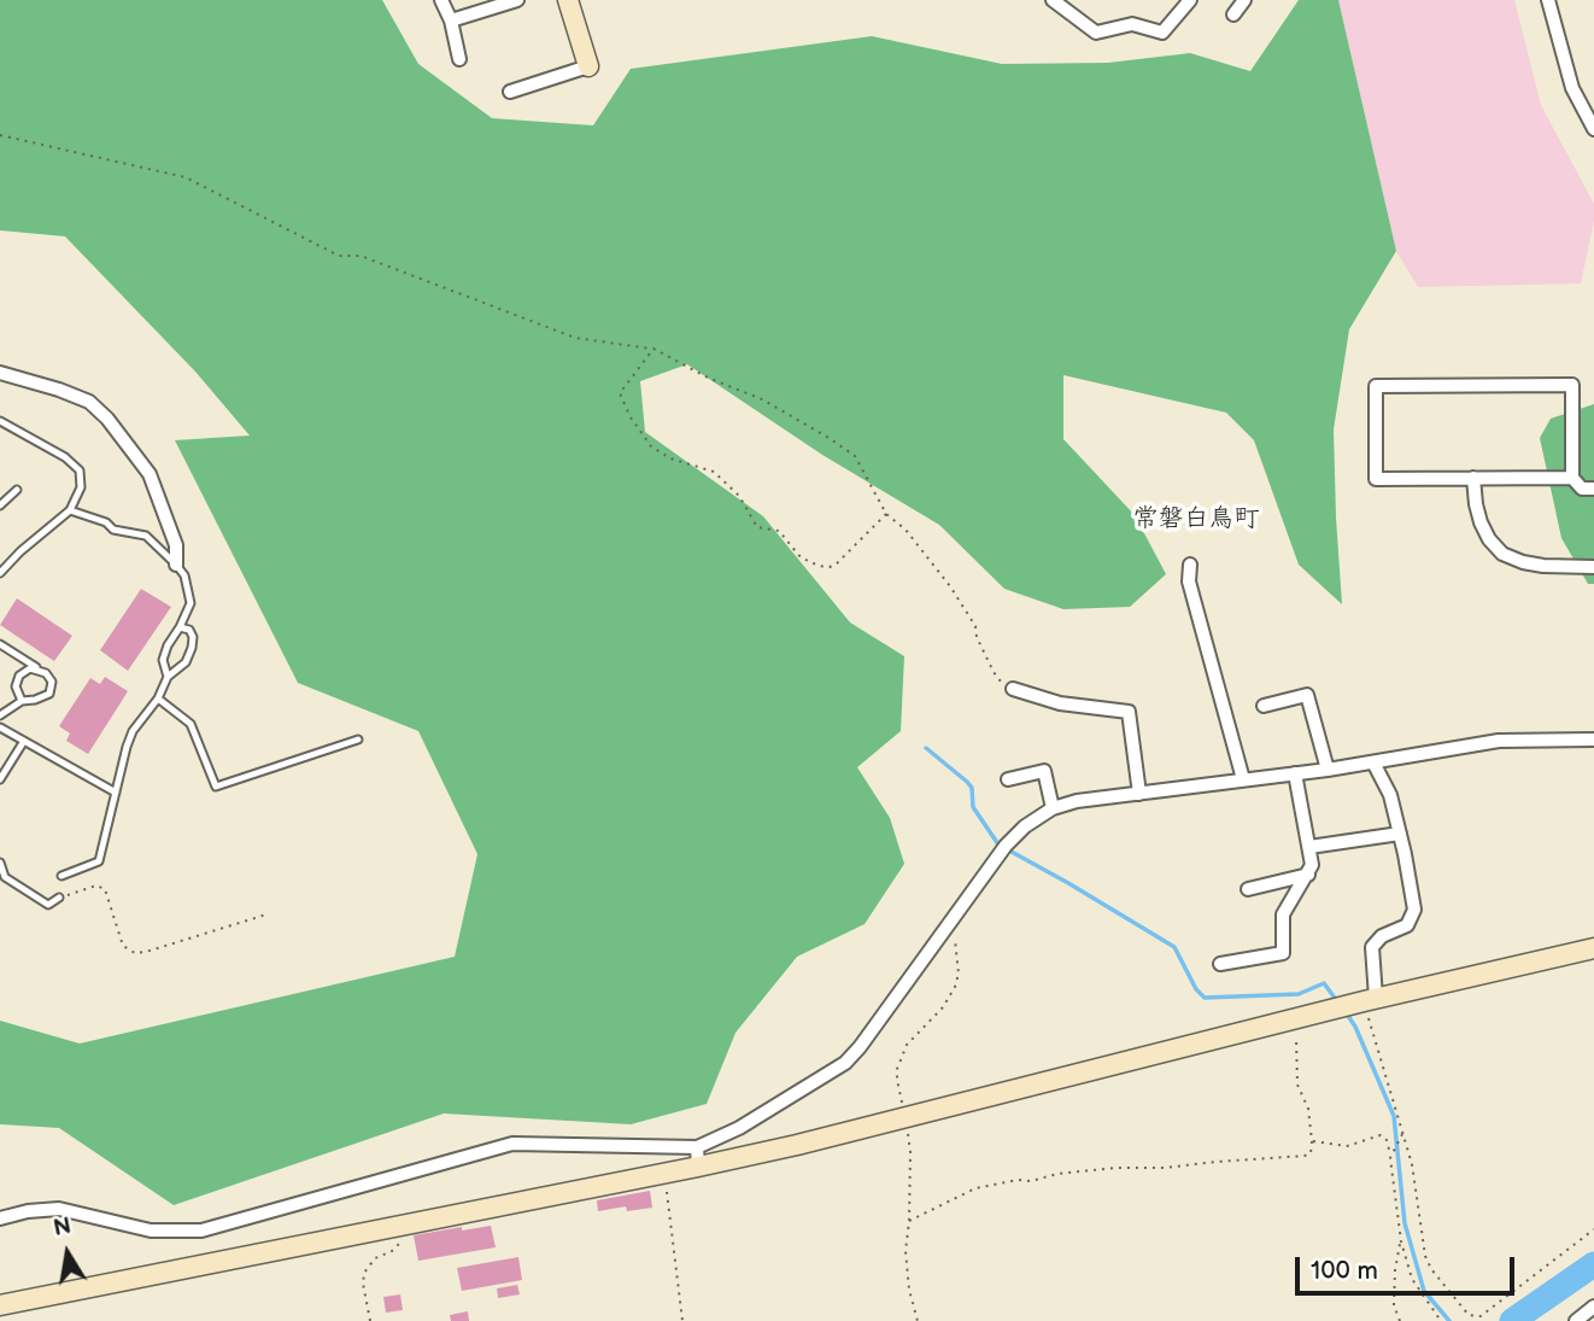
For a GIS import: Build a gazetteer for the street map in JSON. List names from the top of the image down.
{
  "districts": ["常磐白鳥町"],
  "scale_bar": "100 m",
  "north": "top"
}
